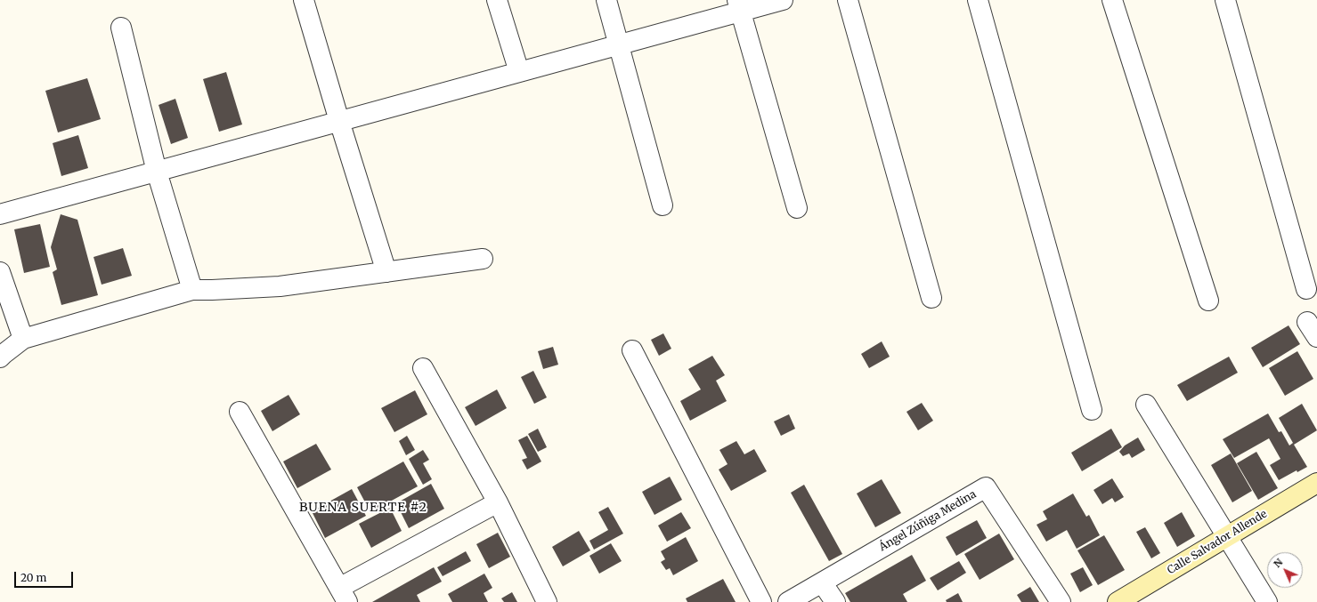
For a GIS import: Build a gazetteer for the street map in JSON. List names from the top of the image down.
{
  "streets": {
    "street": ["Ángel Zúñiga Medina", "Calle Salvador Allende"]
  },
  "districts": ["BUENA SUERTE #2"],
  "scale_bar": "20 m",
  "north": "top left"
}
